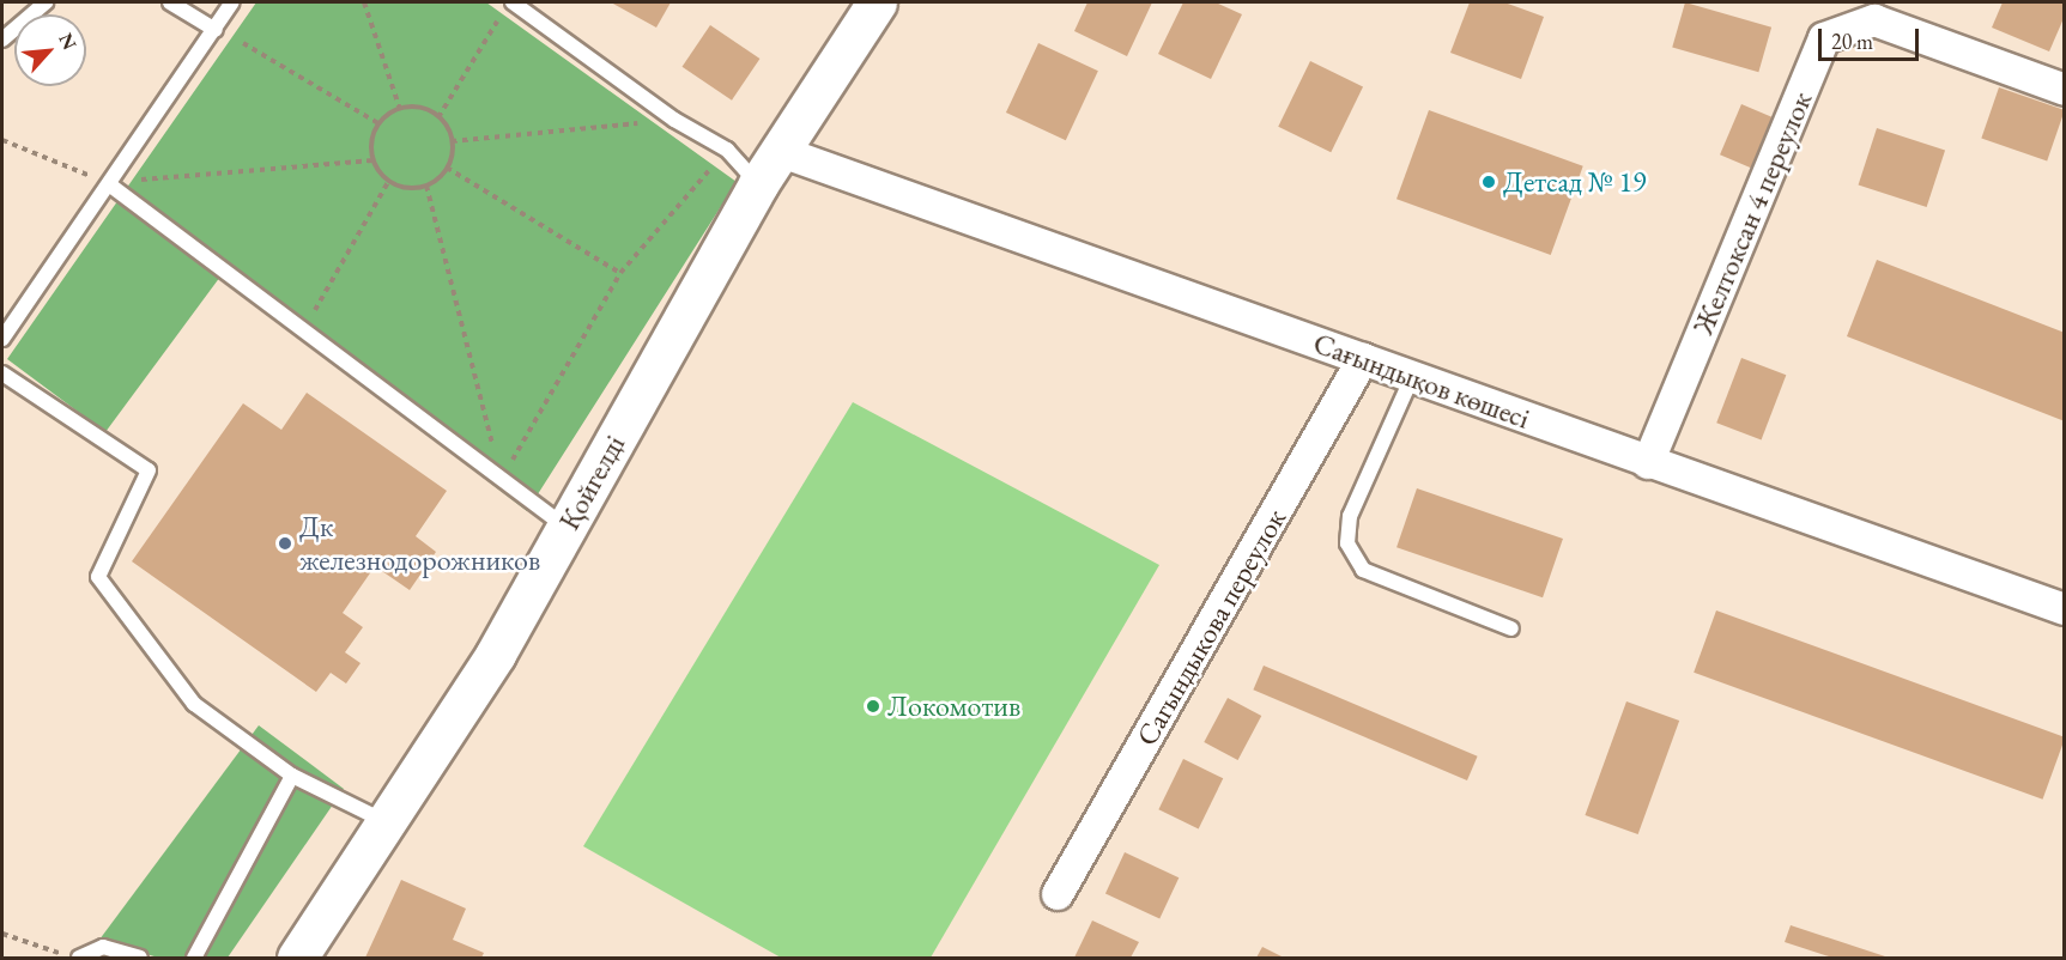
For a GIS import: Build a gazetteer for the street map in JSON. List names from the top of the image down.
{
  "streets": {
    "street": [
      "Желтоксан 4 переулок",
      "Сағындықов көшесі",
      "Қойгелді",
      "Сагындыкова переулок"
    ]
  },
  "crossings": [
    ["Желтоксан 4 переулок", "Сағындықов көшесі"],
    ["Сағындықов көшесі", "Қойгелді"],
    ["Сағындықов көшесі", "Сагындыкова переулок"]
  ],
  "places": ["Детсад № 19", "Дк железнодорожников", "Локомотив"],
  "scale_bar": "20 m",
  "north": "top right"
}
